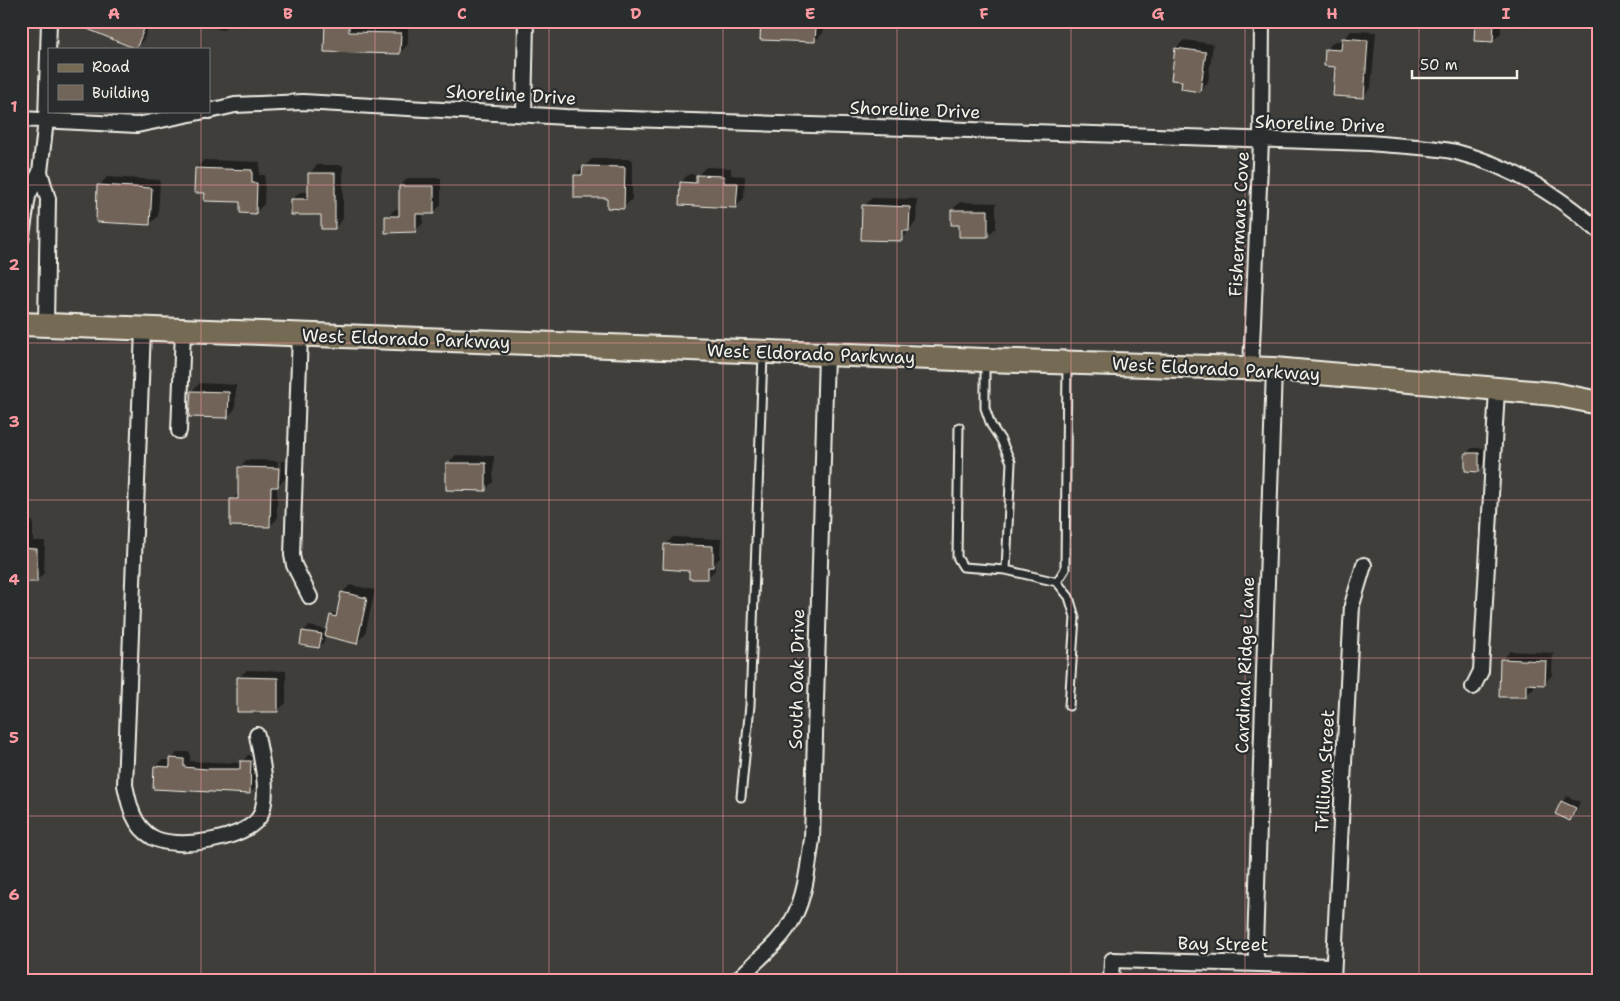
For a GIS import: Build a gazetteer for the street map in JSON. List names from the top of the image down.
{
  "streets": {
    "main road": ["West Eldorado Parkway"],
    "street": [
      "Shoreline Drive",
      "Fishermans Cove",
      "Cardinal Ridge Lane",
      "South Oak Drive",
      "Trillium Street",
      "Bay Street"
    ]
  },
  "crossings": [
    ["Shoreline Drive", "Fishermans Cove"],
    ["Fishermans Cove", "West Eldorado Parkway"],
    ["West Eldorado Parkway", "Cardinal Ridge Lane"],
    ["West Eldorado Parkway", "South Oak Drive"],
    ["Cardinal Ridge Lane", "Bay Street"],
    ["Trillium Street", "Bay Street"]
  ],
  "legend": ["Road", "Building"],
  "scale_bar": "50 m",
  "grid": {
    "columns": [
      "A",
      "B",
      "C",
      "D",
      "E",
      "F",
      "G",
      "H",
      "I"
    ],
    "rows": [
      "1",
      "2",
      "3",
      "4",
      "5",
      "6"
    ]
  }
}
